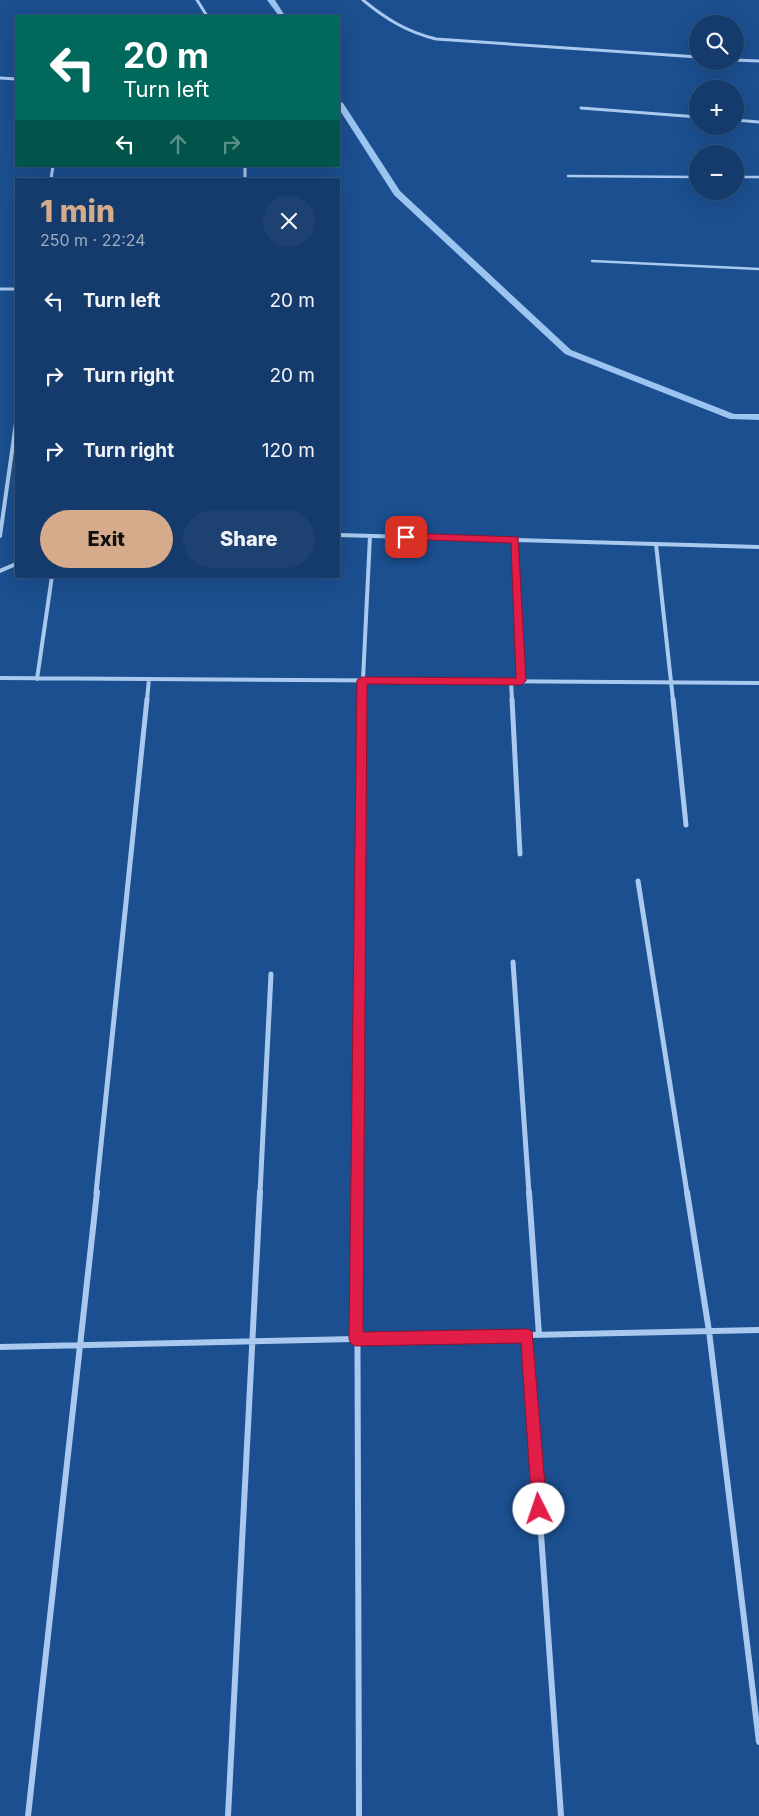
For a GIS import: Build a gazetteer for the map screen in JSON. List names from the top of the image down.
{
  "page": {
    "map_buttons": ["+", "−"],
    "turn": ["20 m", "Turn left"],
    "heading": ["1 min", "250 m · 22:24"],
    "list": [
      {
        "name": "Turn left",
        "value": "20 m"
      },
      {
        "name": "Turn right",
        "value": "20 m"
      },
      {
        "name": "Turn right",
        "value": "120 m"
      }
    ],
    "buttons": ["Exit", "Share"]
  }
}
